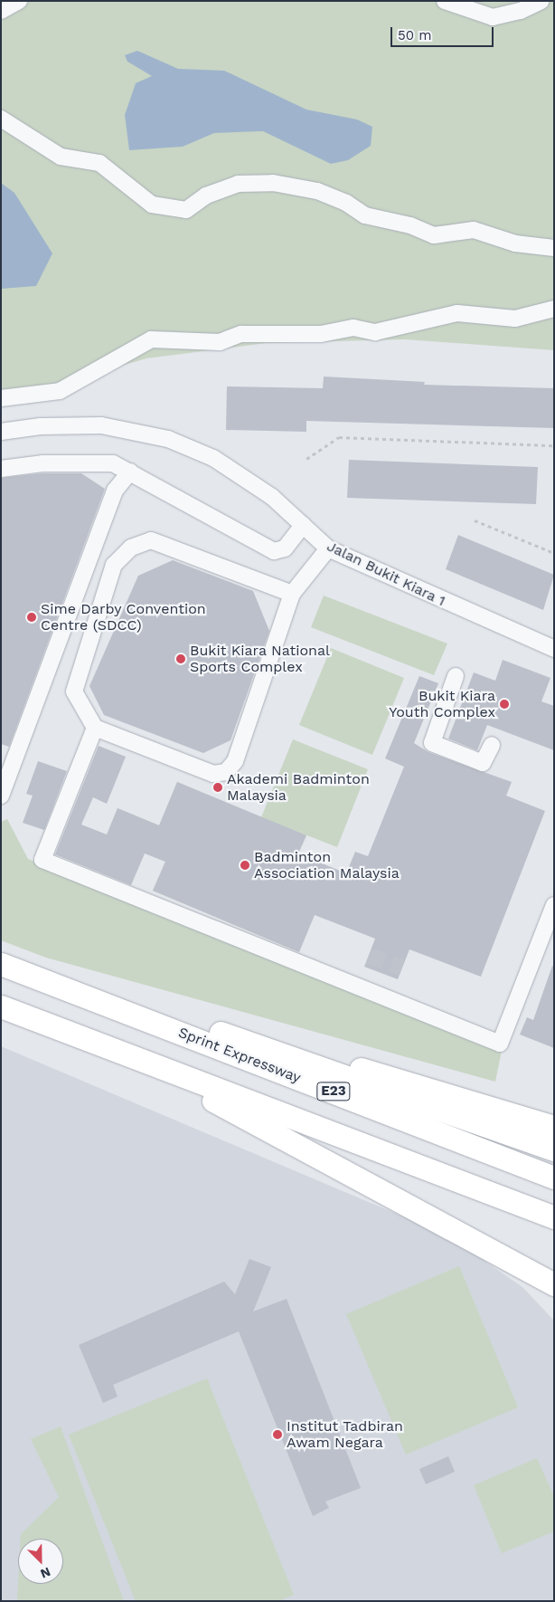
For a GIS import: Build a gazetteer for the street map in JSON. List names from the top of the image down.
{
  "streets": {
    "highway": ["Sprint Expressway", "E23"],
    "street": ["Jalan Bukit Kiara 1"]
  },
  "places": [
    "Sime Darby Convention Centre (SDCC)",
    "Bukit Kiara National Sports Complex",
    "Bukit Kiara Youth Complex",
    "Akademi Badminton Malaysia",
    "Badminton Association Malaysia",
    "Institut Tadbiran Awam Negara"
  ],
  "scale_bar": "50 m",
  "north": "bottom right"
}
